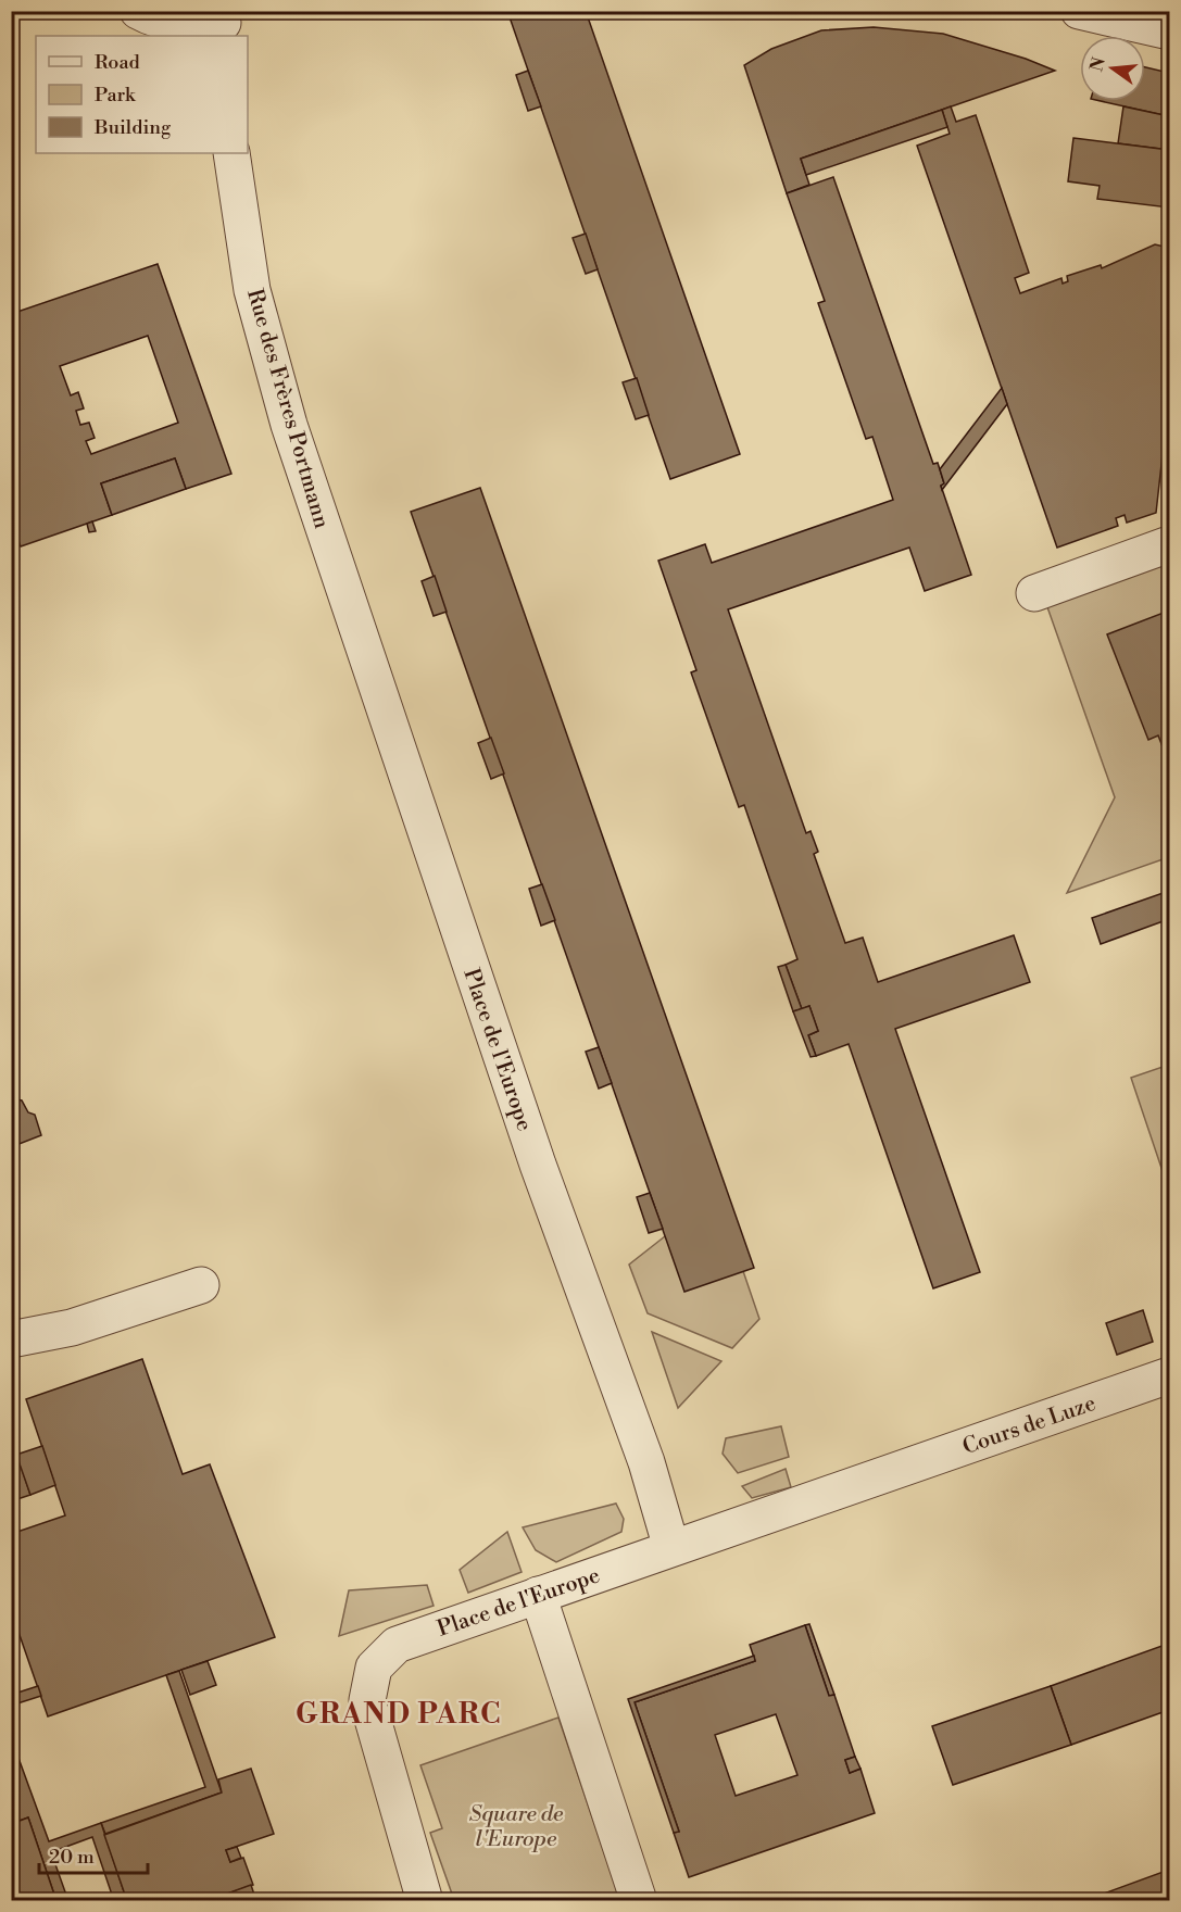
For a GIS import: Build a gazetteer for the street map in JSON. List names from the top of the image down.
{
  "streets": {
    "street": ["Rue des Frères Portmann", "Place de l'Europe", "Cours de Luze"]
  },
  "crossings": [
    ["Rue des Frères Portmann", "Place de l'Europe"],
    ["Place de l'Europe", "Cours de Luze"]
  ],
  "districts": ["GRAND PARC"],
  "parks": ["Square de l'Europe"],
  "legend": ["Road", "Park", "Building"],
  "scale_bar": "20 m",
  "north": "left"
}
